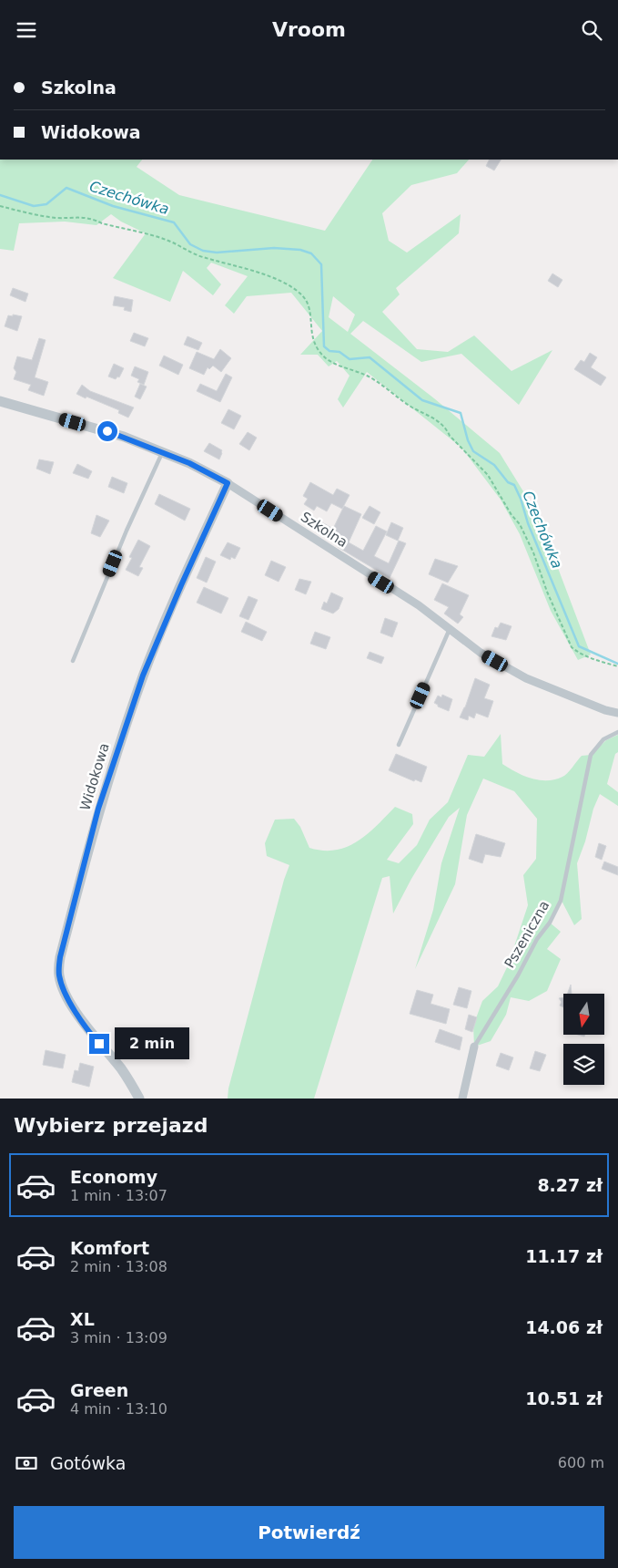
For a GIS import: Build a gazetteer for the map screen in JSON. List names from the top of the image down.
{
  "streets": {
    "street": ["Szkolna", "Widokowa", "Pszeniczna"]
  },
  "crossings": [
    ["Szkolna", "Widokowa"]
  ],
  "water": ["Czechówka"],
  "north": "bottom",
  "page": {
    "header": "Vroom",
    "banner": ["Szkolna", "Widokowa"],
    "bubble": "2 min",
    "heading": "Wybierz przejazd",
    "list": [
      {
        "name": "Economy",
        "note": "1 min · 13:07",
        "value": "8.27 zł"
      },
      {
        "name": "Komfort",
        "note": "2 min · 13:08",
        "value": "11.17 zł"
      },
      {
        "name": "XL",
        "note": "3 min · 13:09",
        "value": "14.06 zł"
      },
      {
        "name": "Green",
        "note": "4 min · 13:10",
        "value": "10.51 zł"
      }
    ],
    "pay": ["Gotówka", "600 m"],
    "buttons": "Potwierdź"
  }
}
